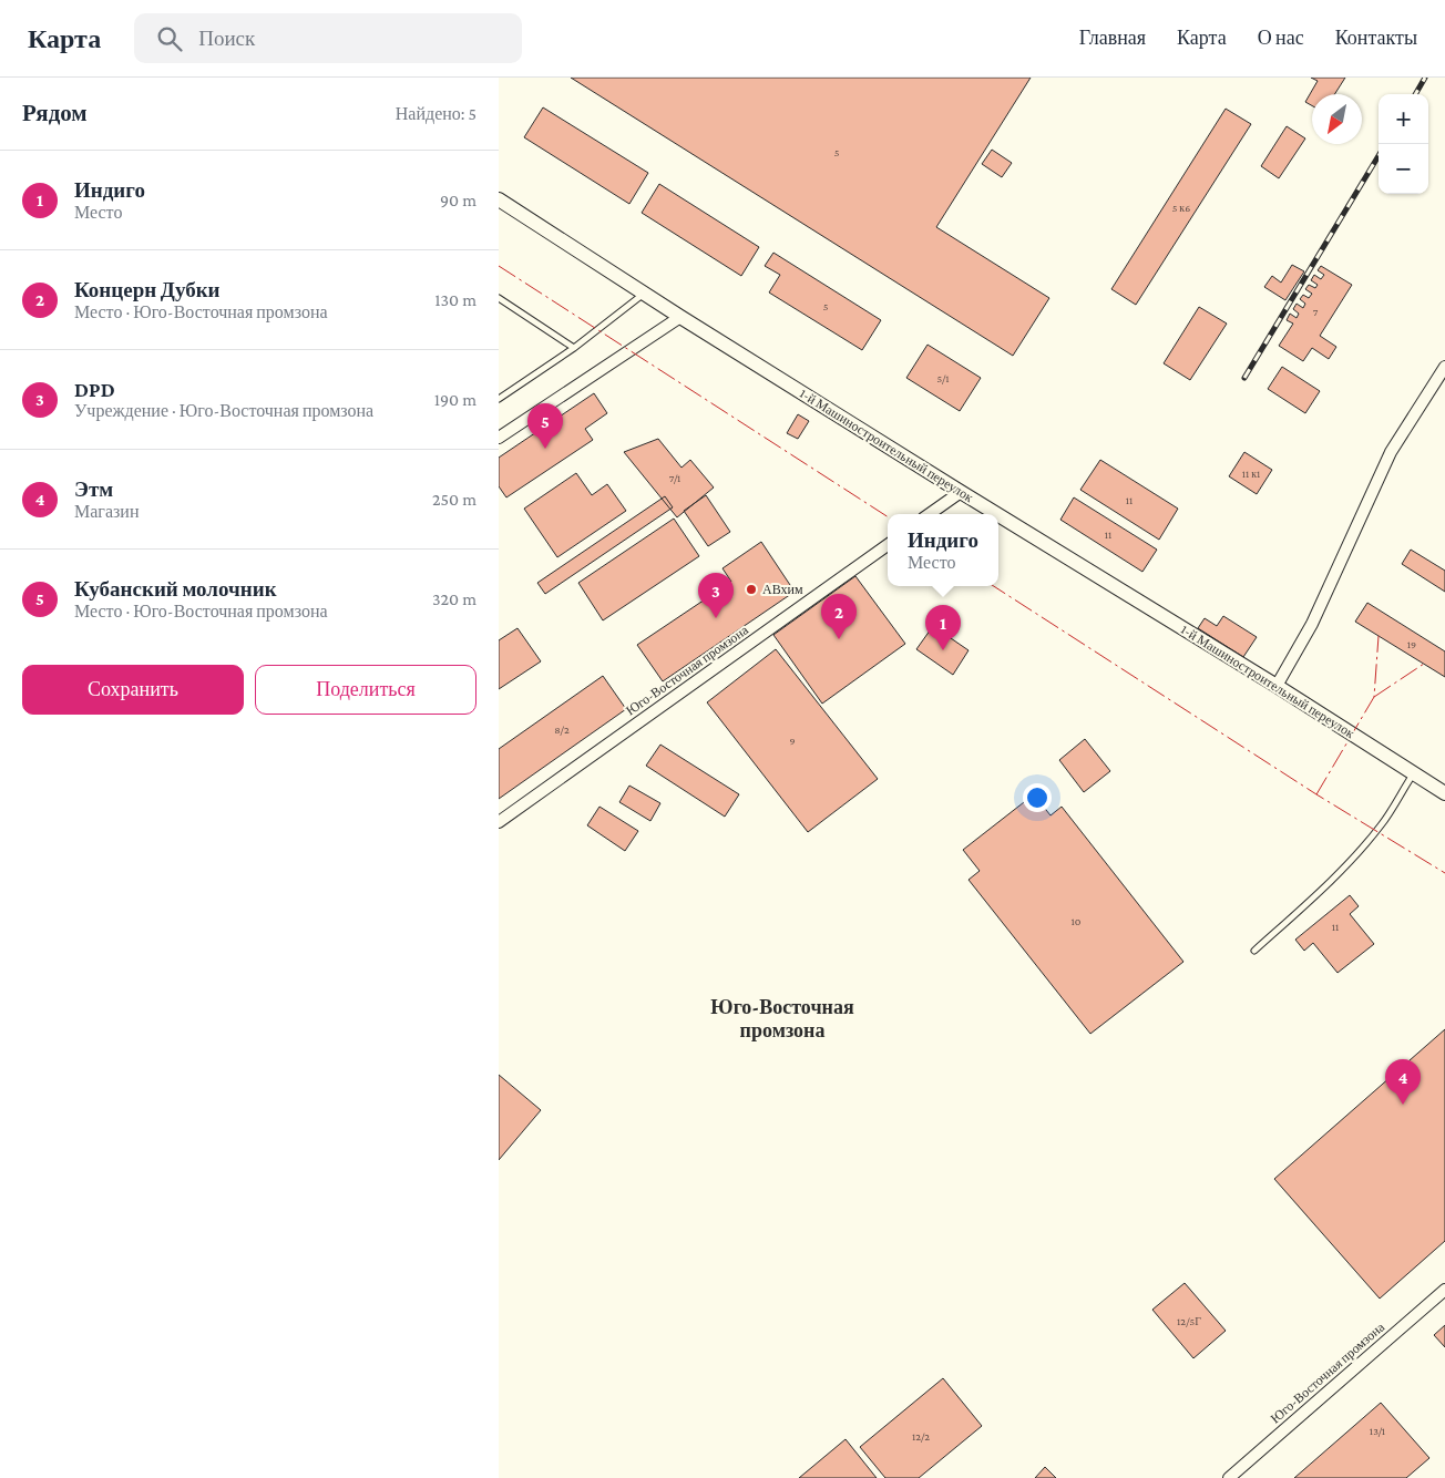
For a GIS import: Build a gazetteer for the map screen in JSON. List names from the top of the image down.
{
  "streets": {
    "street": ["1-й Машиностроительный переулок", "Юго-Восточная промзона"]
  },
  "districts": ["Юго-Восточная промзона"],
  "places": ["АВхим"],
  "house_numbers": [
    "5",
    "5 к6",
    "5",
    "7",
    "5/1",
    "11 к1",
    "7/1",
    "11",
    "11",
    "19",
    "8/2",
    "9",
    "10",
    "11",
    "12/5Г",
    "13/1",
    "12/2"
  ],
  "north": "bottom left",
  "page": {
    "header": "Карта",
    "search": "Поиск",
    "nav": [
      "Главная",
      "Карта",
      "О нас",
      "Контакты"
    ],
    "heading": ["Рядом", "Найдено: 5"],
    "map_buttons": ["+", "−"],
    "list": [
      {
        "mark": "1",
        "name": "Индиго",
        "note": "Место",
        "value": "90 m"
      },
      {
        "mark": "2",
        "name": "Концерн Дубки",
        "note": "Место · Юго-Восточная промзона",
        "value": "130 m"
      },
      {
        "mark": "3",
        "name": "DPD",
        "note": "Учреждение · Юго-Восточная промзона",
        "value": "190 m"
      },
      {
        "mark": "4",
        "name": "Этм",
        "note": "Магазин",
        "value": "250 m"
      },
      {
        "mark": "5",
        "name": "Кубанский молочник",
        "note": "Место · Юго-Восточная промзона",
        "value": "320 m"
      }
    ],
    "pins": [
      "5",
      "3",
      "2",
      "1",
      "4"
    ],
    "popup": ["Индиго", "Место"],
    "buttons": ["Сохранить", "Поделиться"]
  }
}
